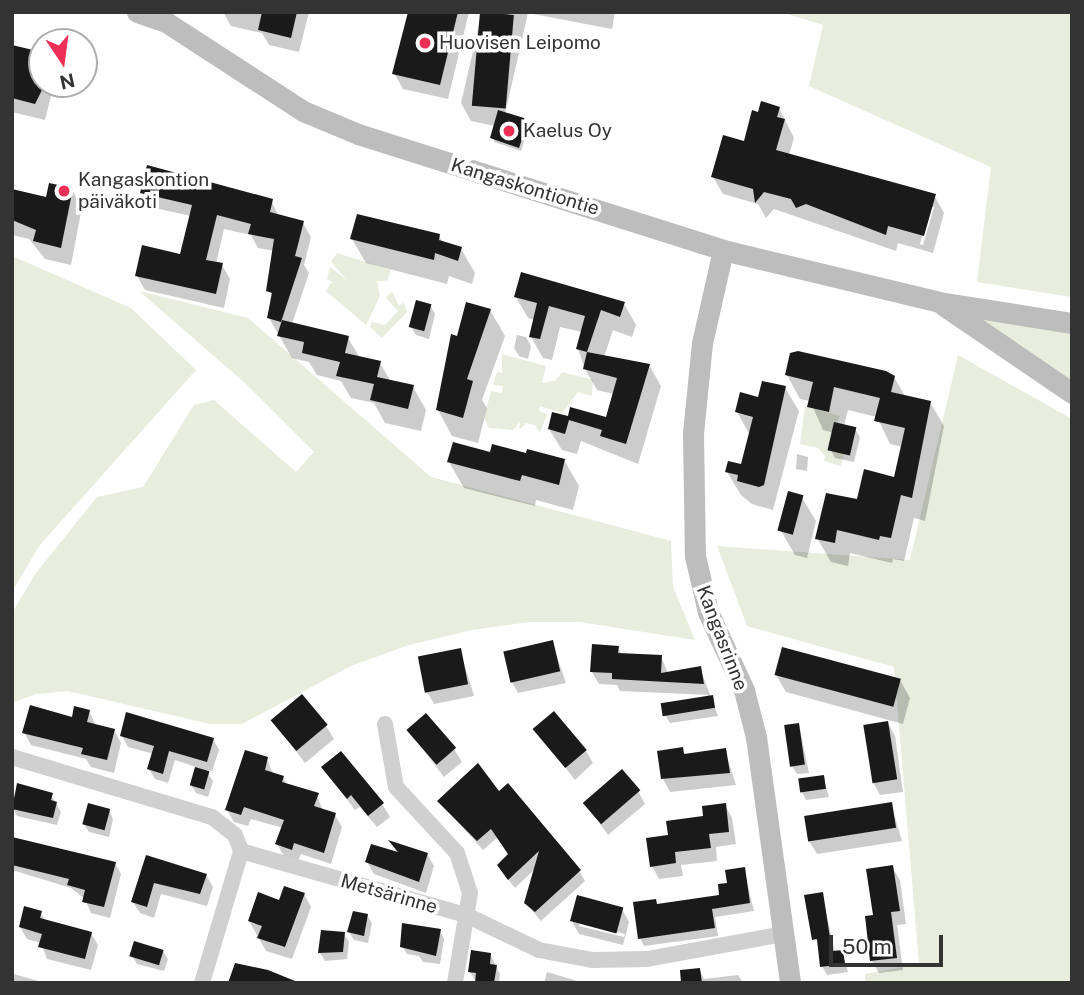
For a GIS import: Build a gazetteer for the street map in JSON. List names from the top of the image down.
{
  "streets": {
    "street": ["Kangaskontiontie", "Kangasrinne", "Metsärinne"]
  },
  "crossings": [
    ["Kangaskontiontie", "Kangasrinne"],
    ["Kangasrinne", "Metsärinne"]
  ],
  "places": ["Huovisen Leipomo", "Kaelus Oy", "Kangaskontion päiväkoti"],
  "scale_bar": "50 m",
  "north": "bottom"
}
